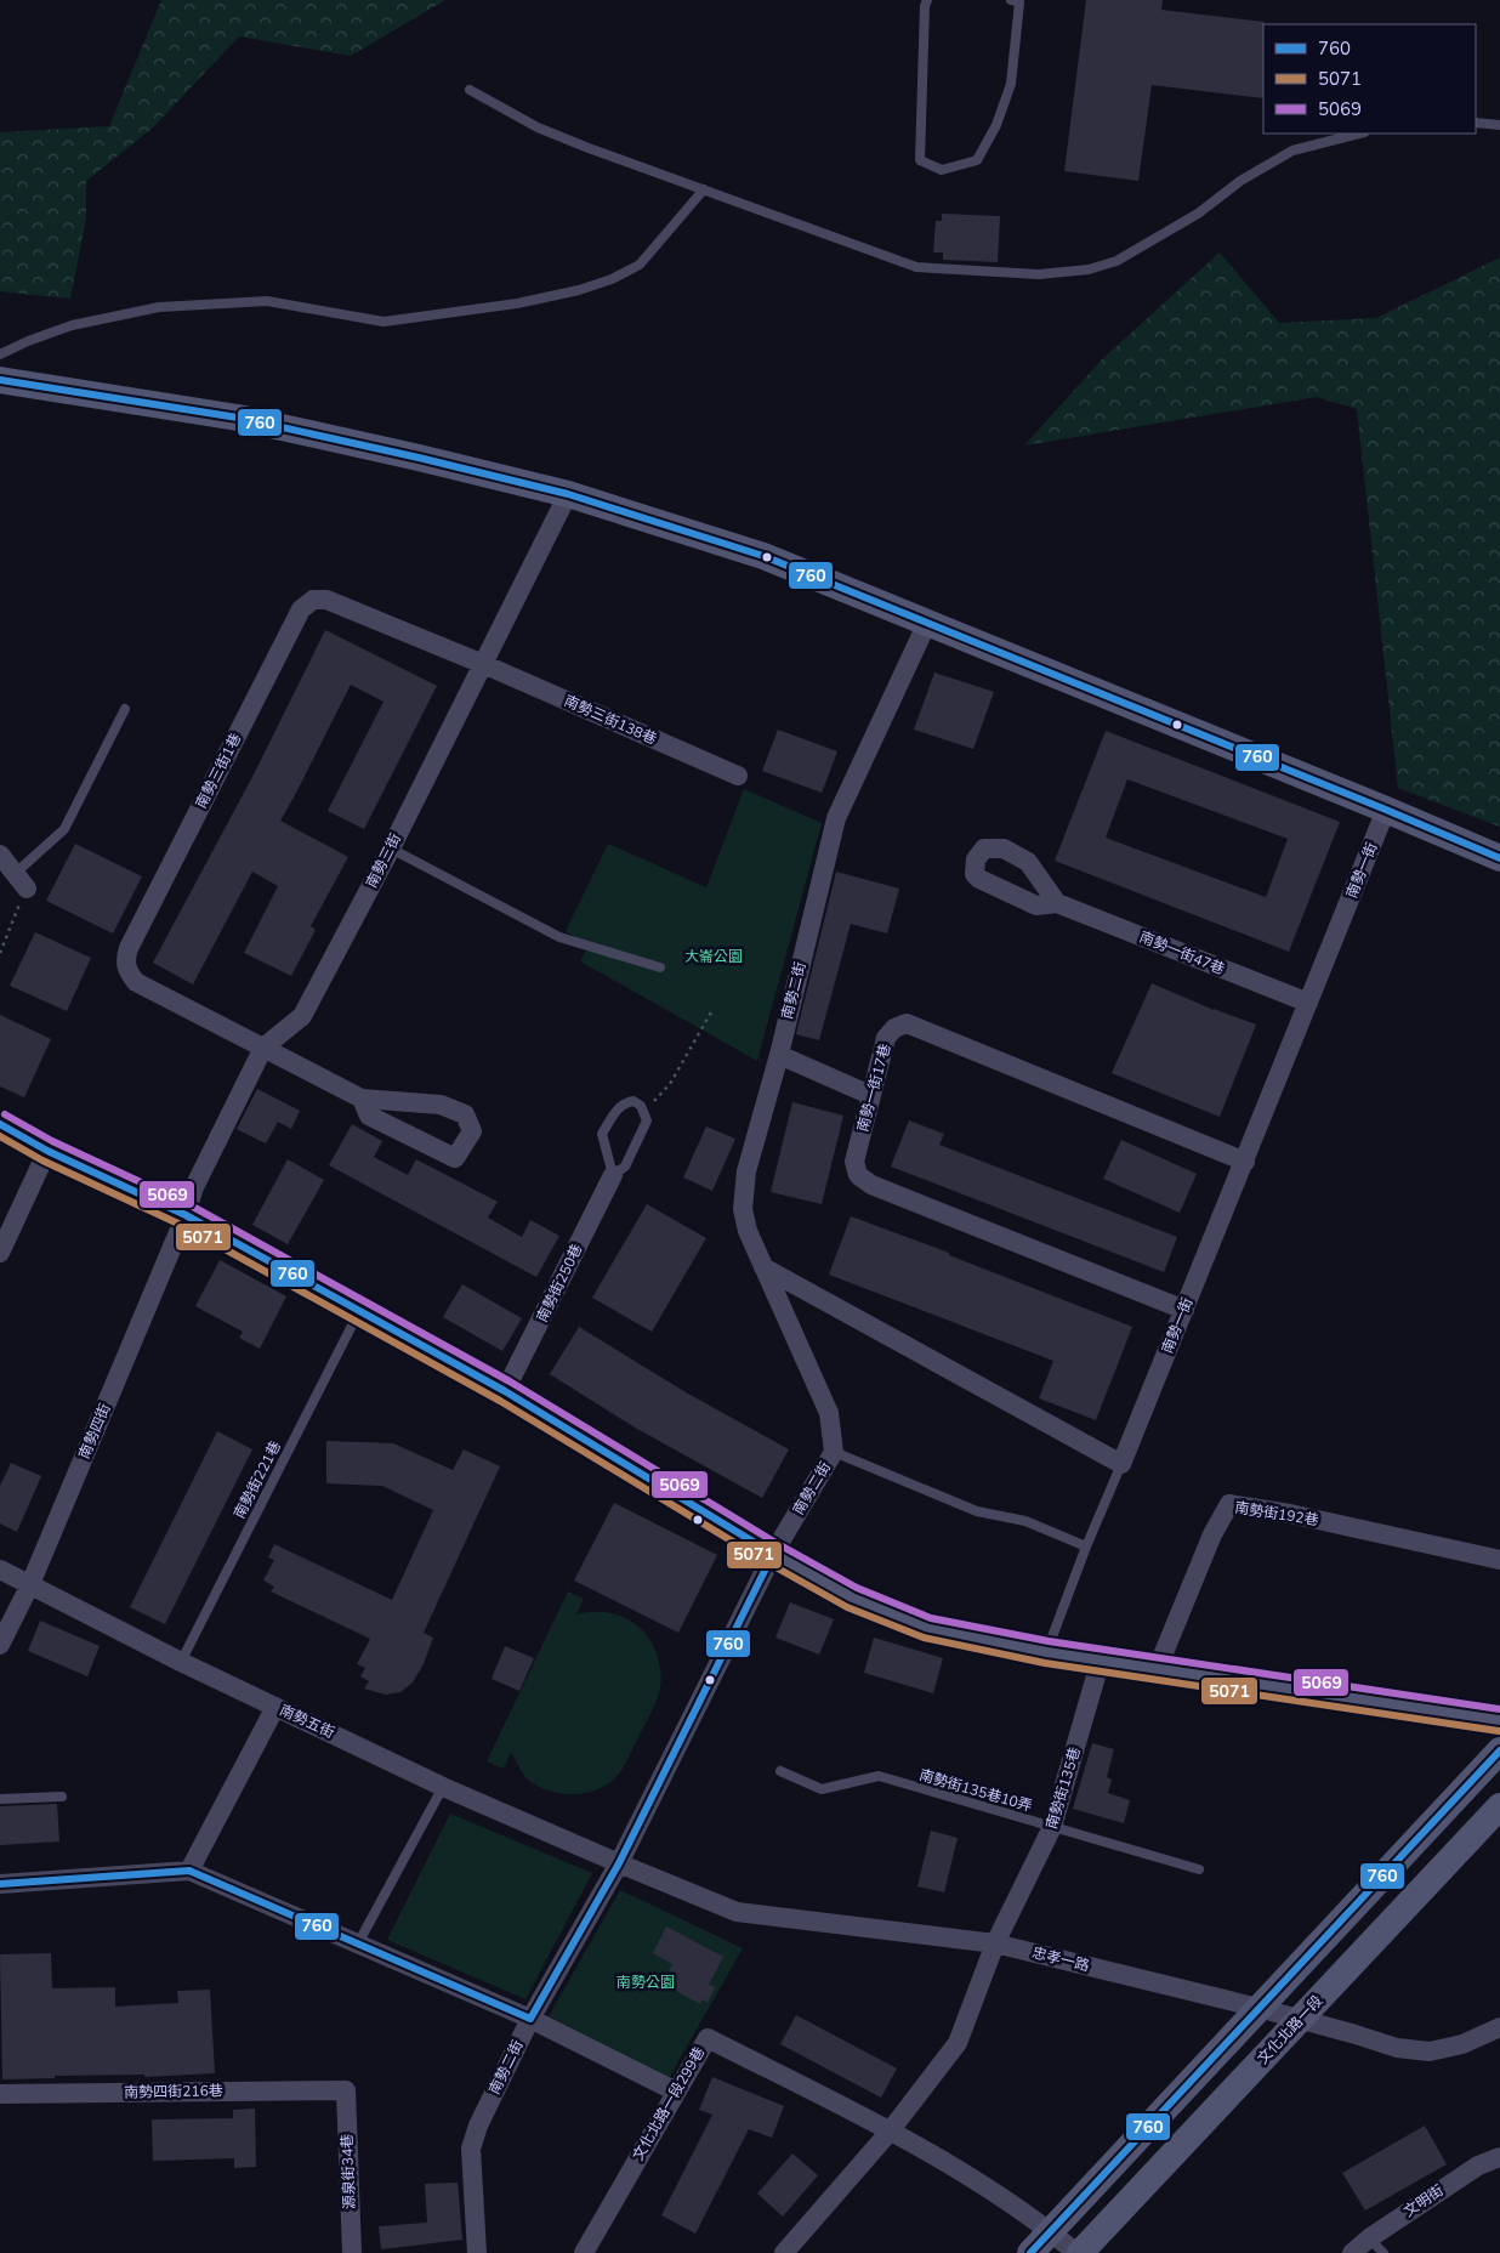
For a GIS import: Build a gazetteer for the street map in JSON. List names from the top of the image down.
{
  "streets": {
    "street": [
      "南勢三街138巷",
      "南勢三街1巷",
      "南勢三街",
      "南勢一街",
      "南勢一街47巷",
      "南勢二街",
      "南勢一街17巷",
      "南勢街250巷",
      "南勢四街",
      "南勢街192巷",
      "南勢五街",
      "南勢街135巷",
      "忠孝一路",
      "文化北路一段",
      "南勢四街216巷",
      "文化北路一段299巷",
      "源泉街34巷",
      "文明街"
    ],
    "lane": ["南勢街221巷", "南勢街135巷10弄"]
  },
  "crossings": [
    ["南勢三街138巷", "南勢三街1巷"],
    ["南勢三街138巷", "南勢三街"],
    ["南勢三街1巷", "南勢三街"],
    ["南勢三街", "南勢四街"],
    ["南勢一街", "南勢一街47巷"],
    ["南勢一街", "南勢一街17巷"],
    ["南勢二街", "南勢五街"],
    ["南勢二街", "忠孝一路"],
    ["南勢四街", "南勢五街"],
    ["南勢街221巷", "南勢五街"],
    ["南勢五街", "忠孝一路"],
    ["南勢街135巷", "南勢街135巷10弄"],
    ["南勢街135巷", "忠孝一路"],
    ["忠孝一路", "文化北路一段"],
    ["文化北路一段", "文化北路一段299巷"],
    ["南勢四街216巷", "源泉街34巷"]
  ],
  "parks": ["大崙公園", "南勢公園"],
  "lines": ["transit line 760", "transit line 5069", "transit line 5071"],
  "legend": ["760", "5071", "5069"]
}
